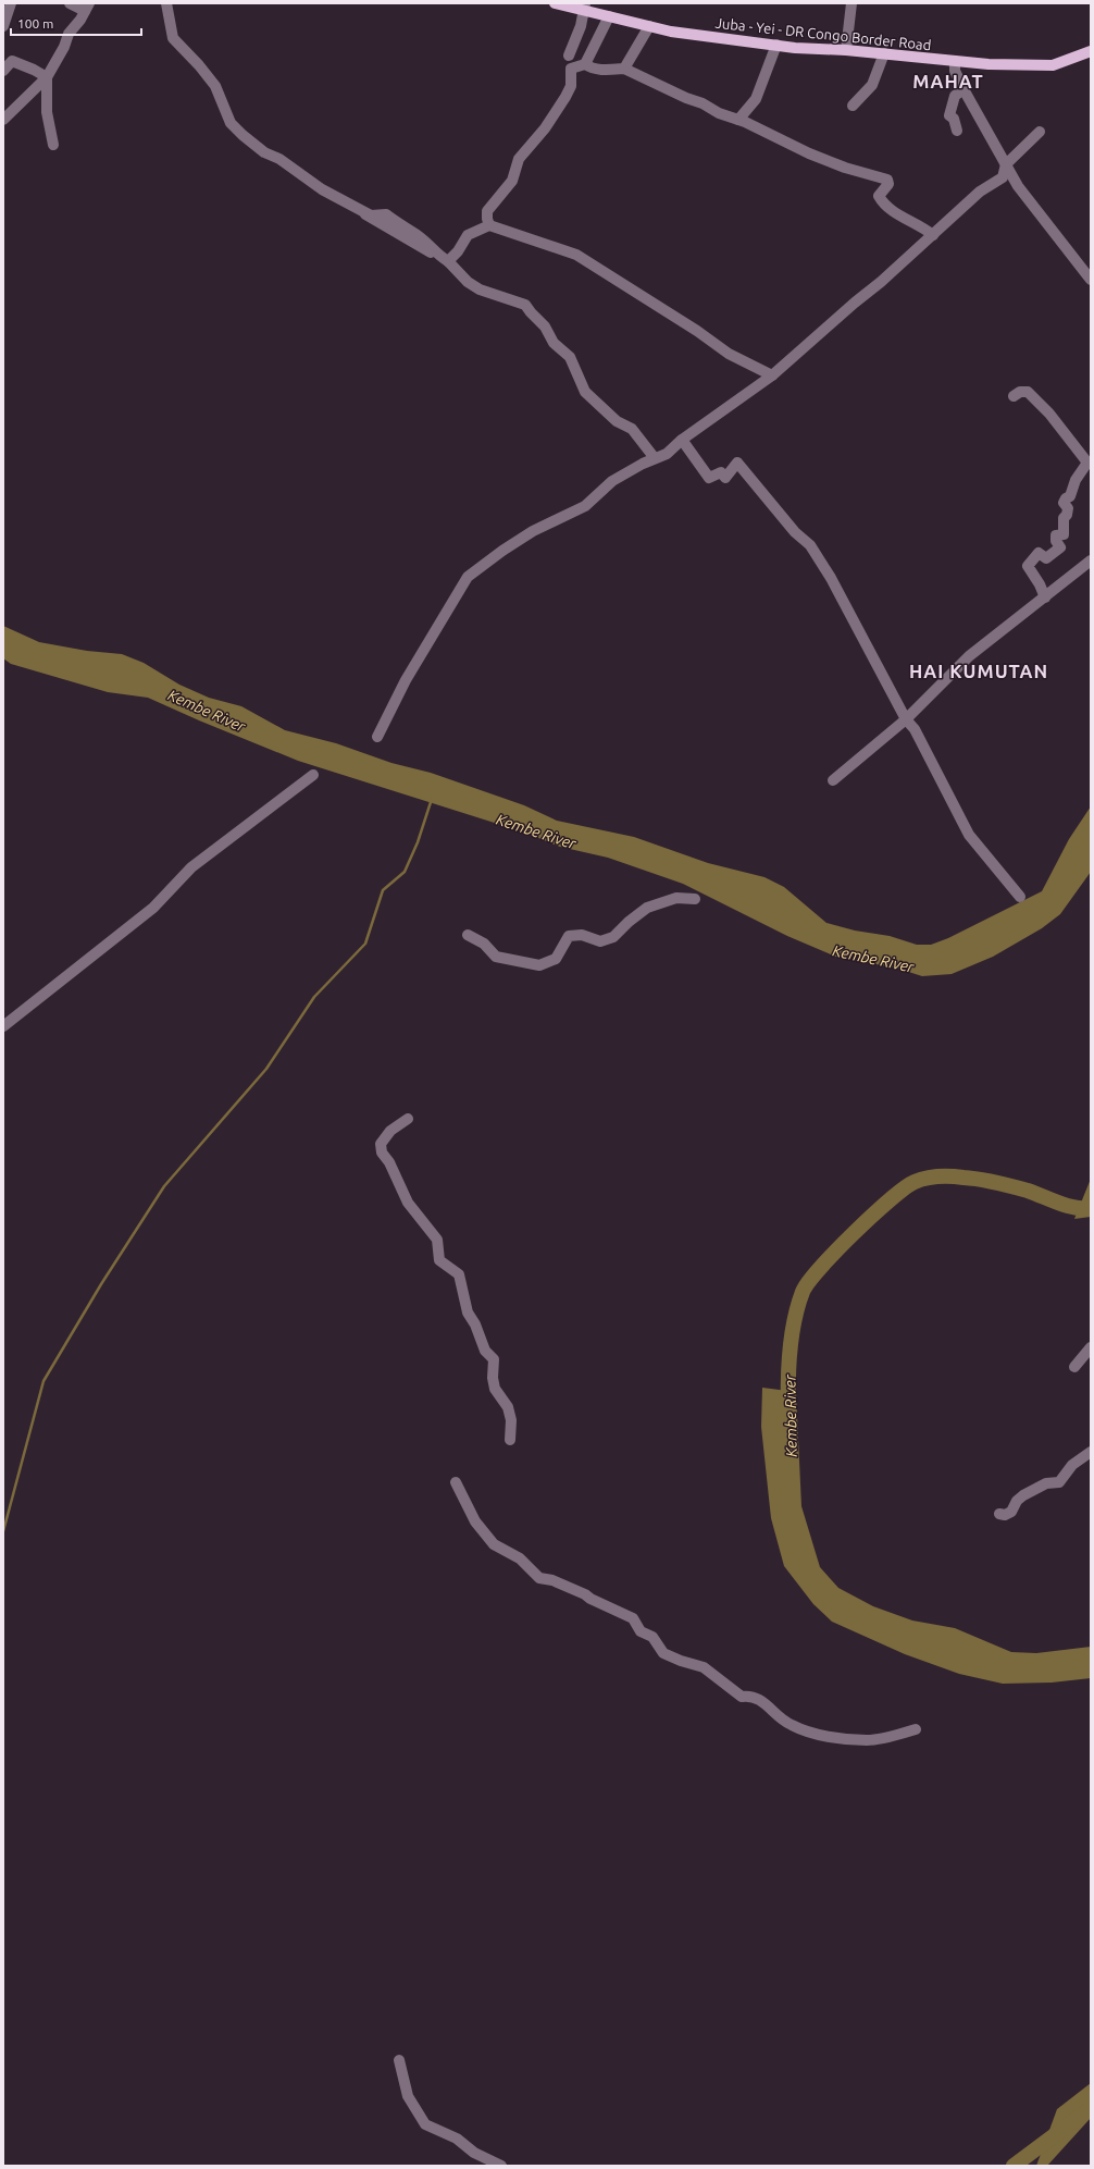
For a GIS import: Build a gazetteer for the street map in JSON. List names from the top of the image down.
{
  "streets": {
    "main road": ["Juba - Yei - DR Congo Border Road"]
  },
  "districts": ["MAHAT", "HAI KUMUTAN"],
  "water": ["Kembe River"],
  "scale_bar": "100 m"
}
